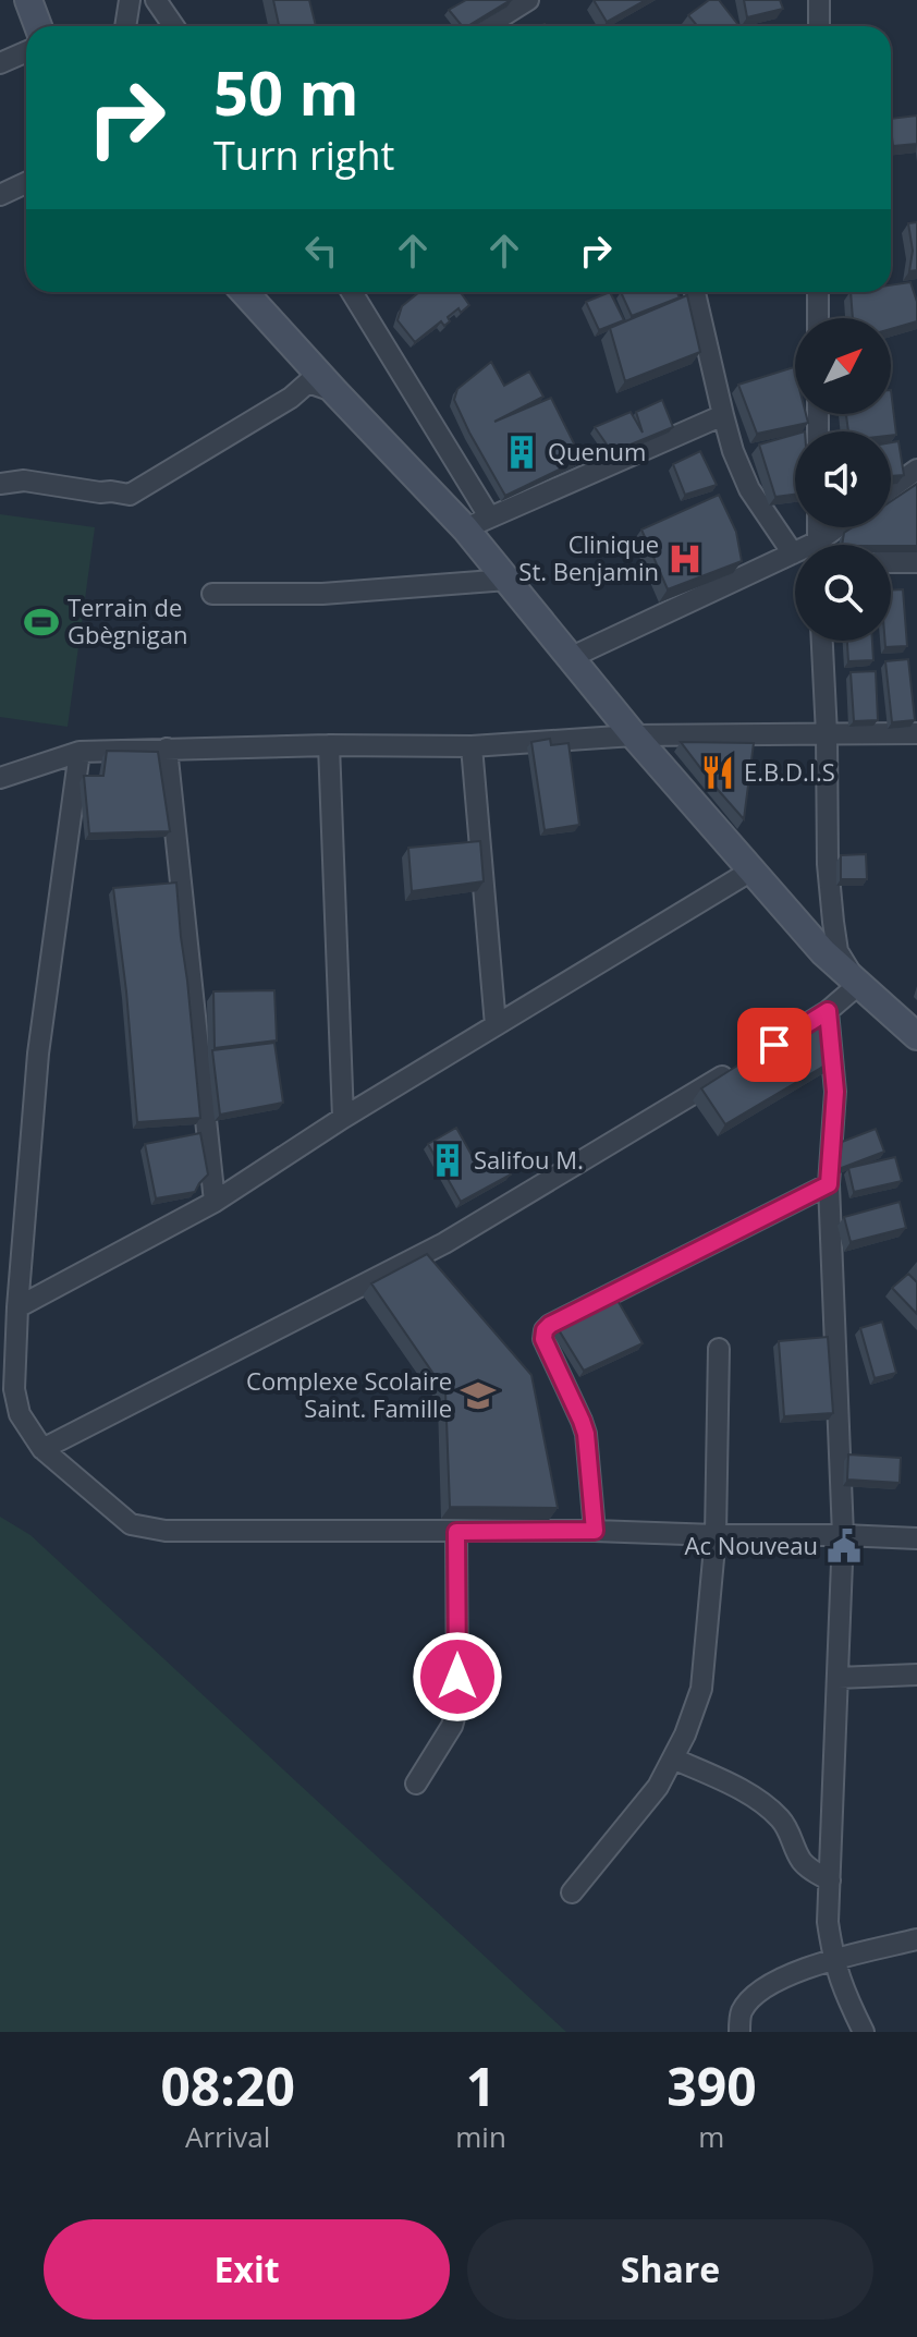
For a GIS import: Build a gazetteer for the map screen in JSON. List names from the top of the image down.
{
  "places": {
    "building": ["Quenum", "Salifou M."],
    "hospital": ["Clinique St. Benjamin"],
    "sports": ["Terrain de Gbègnigan"],
    "restaurant": ["E.B.D.I.S"],
    "school or university": ["Complexe Scolaire Saint. Famille"],
    "public building": ["Ac Nouveau"]
  },
  "north": "top right",
  "page": {
    "turn": ["50 m", "Turn right"],
    "eta": [
      "08:20",
      "Arrival",
      "1",
      "min",
      "390",
      "m"
    ],
    "buttons": ["Exit", "Share"]
  }
}
